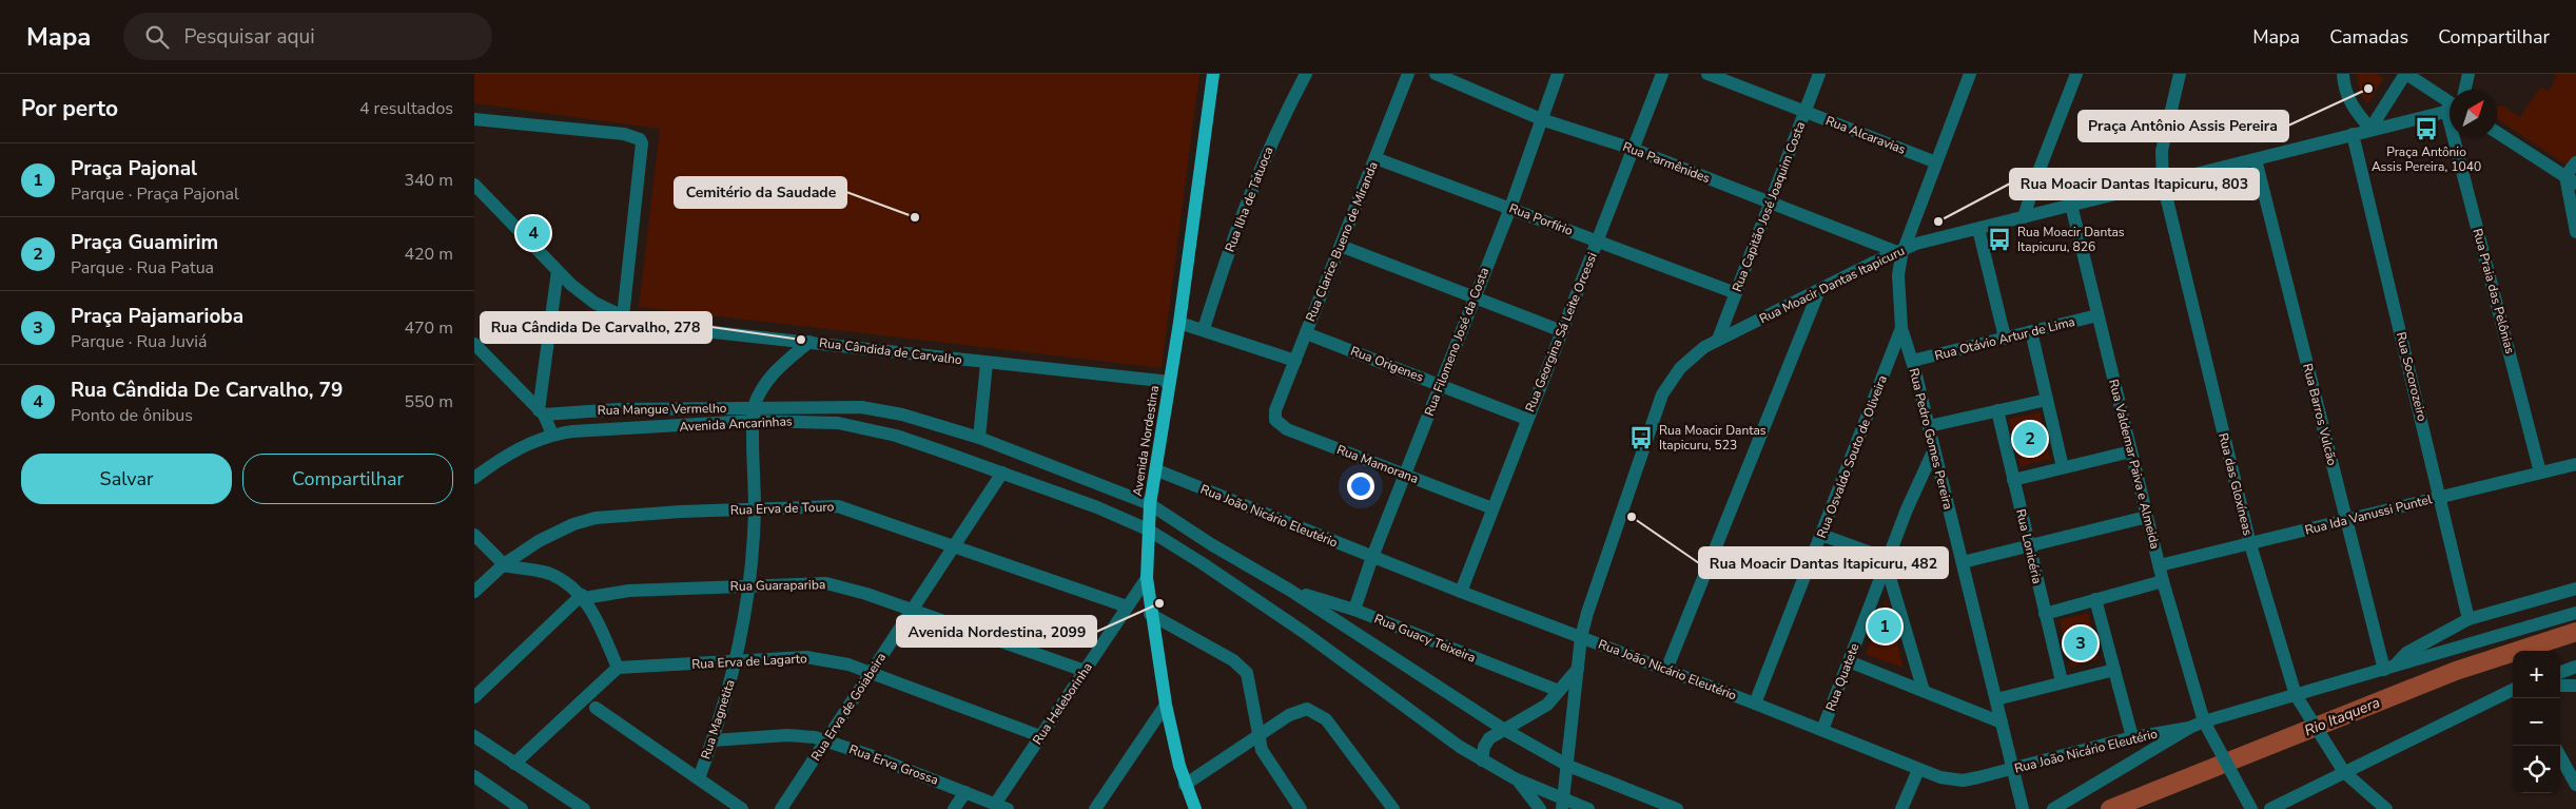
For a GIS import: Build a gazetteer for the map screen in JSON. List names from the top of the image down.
{
  "streets": {
    "main road": ["Avenida Nordestina"],
    "street": [
      "Rua Alcaravias",
      "Rua Parmênides",
      "Rua Ilha de Tatuoca",
      "Rua Capitão José Joaquim Costa",
      "Rua Porfírio",
      "Rua Clarice Bueno de Miranda",
      "Rua Moacir Dantas Itapicuru",
      "Rua Praia das Pelônias",
      "Rua Georgina Sá Leite Orcessi",
      "Rua Otávio Artur de Lima",
      "Rua Filomeno José da Costa",
      "Rua Cândida de Carvalho",
      "Rua Origenes",
      "Rua Socorozeiro",
      "Rua Mangue Vermelho",
      "Rua Barros Vulcão",
      "Avenida Ancarinhas",
      "Rua Pedro Gomes Pereira",
      "Rua Osvaldo Souto de Oliveira",
      "Rua Mamorana",
      "Rua Valdemar Paiva e Almeida",
      "Rua das Gloxíneas",
      "Rua Erva de Touro",
      "Rua Ida Vanussi Puntel",
      "Rua João Nicário Eleutério",
      "Rua Lonicéria",
      "Rua Guarapariba",
      "Rua Guacy Teixeira",
      "Rua Erva de Lagarto",
      "Rua Quatete",
      "Rua Heleborinha",
      "Rua Erva de Goiabeira",
      "Rua Magnetita",
      "Rua Erva Grossa"
    ]
  },
  "crossings": [
    ["Rua Alcaravias", "Rua Capitão José Joaquim Costa"],
    ["Rua Alcaravias", "Rua Pedro Gomes Pereira"],
    ["Rua Parmênides", "Rua Capitão José Joaquim Costa"],
    ["Rua Parmênides", "Rua Moacir Dantas Itapicuru"],
    ["Rua Parmênides", "Rua Georgina Sá Leite Orcessi"],
    ["Rua Parmênides", "Rua Filomeno José da Costa"],
    ["Rua Parmênides", "Rua Pedro Gomes Pereira"],
    ["Rua Capitão José Joaquim Costa", "Rua Porfírio"],
    ["Rua Capitão José Joaquim Costa", "Rua Moacir Dantas Itapicuru"],
    ["Rua Porfírio", "Rua Clarice Bueno de Miranda"],
    ["Rua Porfírio", "Rua Georgina Sá Leite Orcessi"],
    ["Rua Porfírio", "Rua Filomeno José da Costa"],
    ["Rua Clarice Bueno de Miranda", "Rua Origenes"],
    ["Rua Clarice Bueno de Miranda", "Rua Mamorana"],
    ["Rua Moacir Dantas Itapicuru", "Rua Socorozeiro"],
    ["Rua Moacir Dantas Itapicuru", "Rua Barros Vulcão"],
    ["Rua Moacir Dantas Itapicuru", "Avenida Ancarinhas"],
    ["Rua Moacir Dantas Itapicuru", "Rua Pedro Gomes Pereira"],
    ["Rua Moacir Dantas Itapicuru", "Rua Valdemar Paiva e Almeida"],
    ["Rua Moacir Dantas Itapicuru", "Rua das Gloxíneas"],
    ["Rua Moacir Dantas Itapicuru", "Rua João Nicário Eleutério"],
    ["Rua Praia das Pelônias", "Rua Ida Vanussi Puntel"],
    ["Rua Georgina Sá Leite Orcessi", "Rua Origenes"],
    ["Rua Georgina Sá Leite Orcessi", "Rua Mamorana"],
    ["Rua Georgina Sá Leite Orcessi", "Rua João Nicário Eleutério"],
    ["Rua Otávio Artur de Lima", "Rua Pedro Gomes Pereira"],
    ["Rua Otávio Artur de Lima", "Rua Valdemar Paiva e Almeida"],
    ["Rua Filomeno José da Costa", "Rua Origenes"],
    ["Rua Filomeno José da Costa", "Rua Mamorana"],
    ["Rua Filomeno José da Costa", "Rua João Nicário Eleutério"],
    ["Rua Filomeno José da Costa", "Rua Guacy Teixeira"],
    ["Rua Cândida de Carvalho", "Avenida Nordestina"],
    ["Rua Socorozeiro", "Rua Ida Vanussi Puntel"],
    ["Rua Mangue Vermelho", "Avenida Ancarinhas"],
    ["Rua Mangue Vermelho", "Avenida Nordestina"],
    ["Rua Mangue Vermelho", "Rua Guacy Teixeira"],
    ["Rua Mangue Vermelho", "Rua Magnetita"],
    ["Rua Barros Vulcão", "Rua Ida Vanussi Puntel"],
    ["Avenida Ancarinhas", "Avenida Nordestina"],
    ["Avenida Ancarinhas", "Rua Erva de Goiabeira"],
    ["Avenida Ancarinhas", "Rua Magnetita"],
    ["Rua Pedro Gomes Pereira", "Rua Osvaldo Souto de Oliveira"],
    ["Rua Pedro Gomes Pereira", "Rua João Nicário Eleutério"],
    ["Rua Pedro Gomes Pereira", "Rua Quatete"],
    ["Avenida Nordestina", "Rua João Nicário Eleutério"],
    ["Avenida Nordestina", "Rua Heleborinha"],
    ["Rua Osvaldo Souto de Oliveira", "Rua João Nicário Eleutério"],
    ["Rua Valdemar Paiva e Almeida", "Rua Ida Vanussi Puntel"],
    ["Rua das Gloxíneas", "Rua Ida Vanussi Puntel"],
    ["Rua Erva de Touro", "Rua Heleborinha"],
    ["Rua Erva de Touro", "Rua Erva de Goiabeira"],
    ["Rua Erva de Touro", "Rua Magnetita"],
    ["Rua João Nicário Eleutério", "Rua Quatete"],
    ["Rua Guarapariba", "Rua Heleborinha"],
    ["Rua Guarapariba", "Rua Erva de Goiabeira"],
    ["Rua Guarapariba", "Rua Magnetita"],
    ["Rua Erva de Lagarto", "Rua Heleborinha"],
    ["Rua Erva de Lagarto", "Rua Erva de Goiabeira"],
    ["Rua Erva de Lagarto", "Rua Magnetita"],
    ["Rua Heleborinha", "Rua Erva Grossa"],
    ["Rua Erva de Goiabeira", "Rua Erva Grossa"],
    ["Rua Magnetita", "Rua Erva Grossa"]
  ],
  "water": ["Rio Itaquera"],
  "places": {
    "other": [
      "Praça Antônio Assis Pereira",
      "Cemitério da Saudade",
      "Rua Moacir Dantas Itapicuru, 803",
      "Rua Cândida De Carvalho, 278",
      "Rua Moacir Dantas Itapicuru, 482",
      "Avenida Nordestina, 2099"
    ],
    "bus stop": ["Praça Antônio Assis Pereira, 1040", "Rua Moacir Dantas Itapicuru, 826", "Rua Moacir Dantas Itapicuru, 523"]
  },
  "north": "top right",
  "page": {
    "header": "Mapa",
    "search": "Pesquisar aqui",
    "nav": ["Mapa", "Camadas", "Compartilhar"],
    "heading": ["Por perto", "4 resultados"],
    "list": [
      {
        "mark": "1",
        "name": "Praça Pajonal",
        "note": "Parque · Praça Pajonal",
        "value": "340 m"
      },
      {
        "mark": "2",
        "name": "Praça Guamirim",
        "note": "Parque · Rua Patua",
        "value": "420 m"
      },
      {
        "mark": "3",
        "name": "Praça Pajamarioba",
        "note": "Parque · Rua Juviá",
        "value": "470 m"
      },
      {
        "mark": "4",
        "name": "Rua Cândida De Carvalho, 79",
        "note": "Ponto de ônibus",
        "value": "550 m"
      }
    ],
    "pins": [
      "4",
      "2",
      "1",
      "3"
    ],
    "buttons": ["Salvar", "Compartilhar"],
    "map_buttons": ["+", "−"]
  }
}
